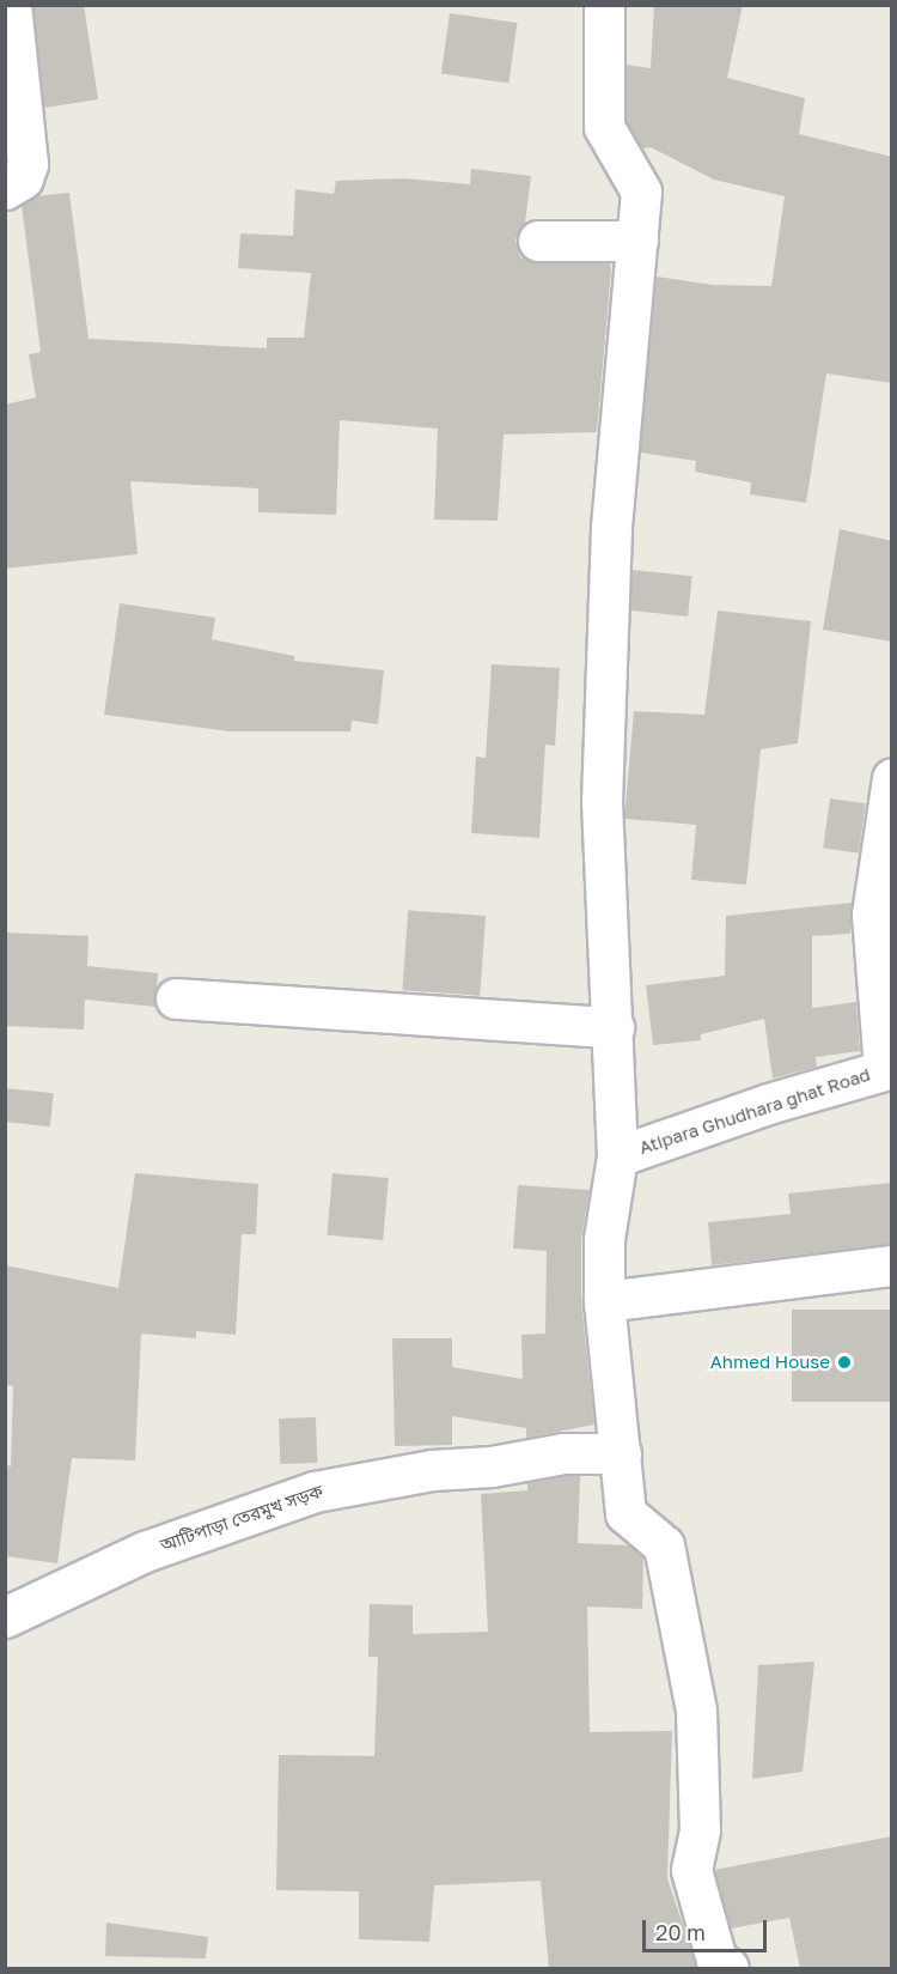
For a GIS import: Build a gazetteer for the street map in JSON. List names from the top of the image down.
{
  "streets": {
    "street": ["Atipara Ghudhara ghat Road", "আটিপাড়া তেরমুখ সড়ক"]
  },
  "places": ["Ahmed House"],
  "scale_bar": "20 m"
}
